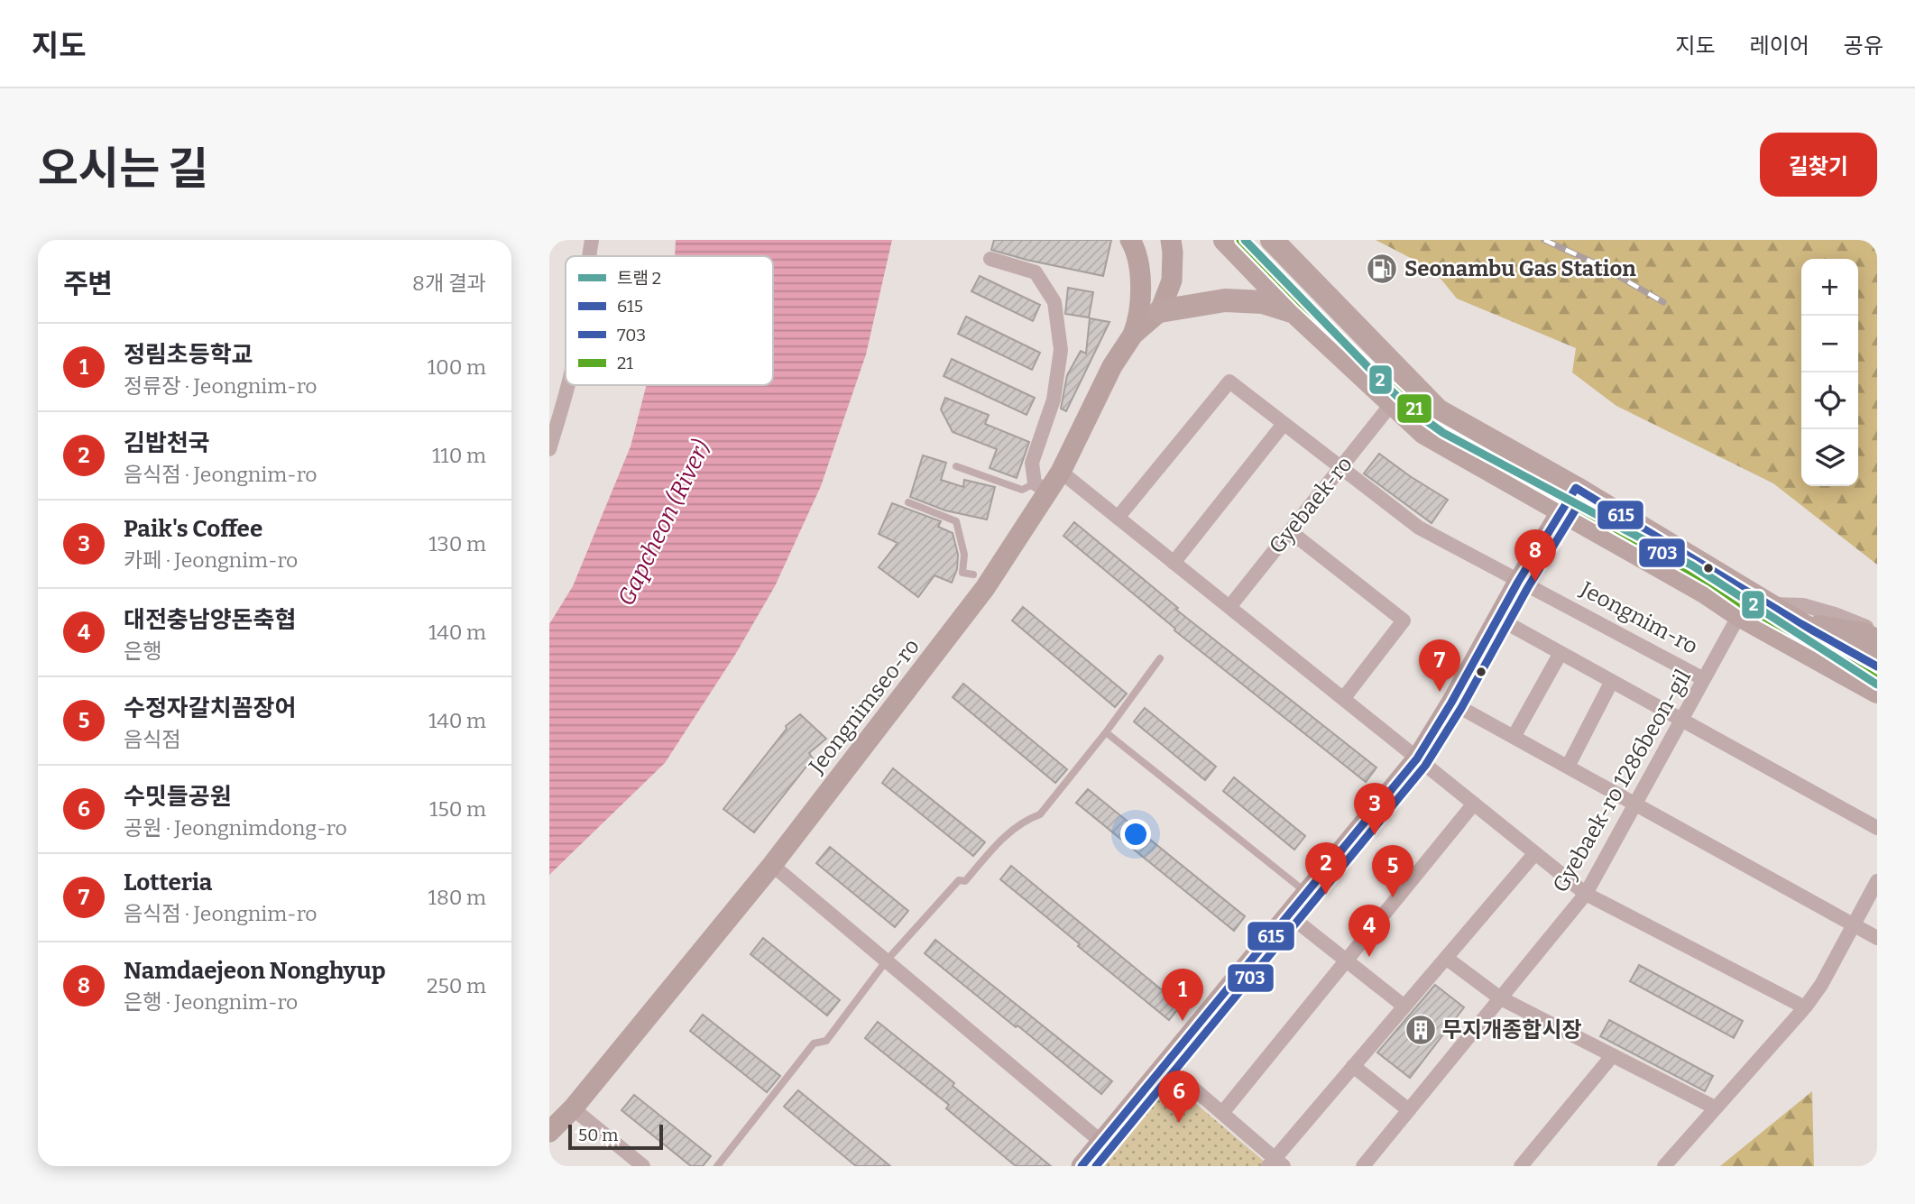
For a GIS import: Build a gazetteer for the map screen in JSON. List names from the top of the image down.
{
  "streets": {
    "main road": ["Jeongnimseo-ro"],
    "street": ["Gyebaek-ro", "Jeongnim-ro", "Gyebaek-ro 1286beon-gil"]
  },
  "crossings": [
    ["Gyebaek-ro", "Jeongnim-ro"],
    ["Jeongnim-ro", "Gyebaek-ro 1286beon-gil"]
  ],
  "water": ["Gapcheon (River)"],
  "places": {
    "fuel station": ["Seonambu Gas Station"],
    "building": ["무지개종합시장"]
  },
  "lines": [
    "tram line 2",
    "transit line 21",
    "transit line 615",
    "transit line 703"
  ],
  "legend": [
    "트램 2",
    "615",
    "703",
    "21"
  ],
  "scale_bar": "50 m",
  "page": {
    "header": "지도",
    "nav": ["지도", "레이어", "공유"],
    "title": "오시는 길",
    "buttons": "길찾기",
    "heading": ["주변", "8개 결과"],
    "map_buttons": ["+", "−"],
    "list": [
      {
        "mark": "1",
        "name": "정림초등학교",
        "note": "정류장 · Jeongnim-ro",
        "value": "100 m"
      },
      {
        "mark": "2",
        "name": "김밥천국",
        "note": "음식점 · Jeongnim-ro",
        "value": "110 m"
      },
      {
        "mark": "3",
        "name": "Paik's Coffee",
        "note": "카페 · Jeongnim-ro",
        "value": "130 m"
      },
      {
        "mark": "4",
        "name": "대전충남양돈축협",
        "note": "은행",
        "value": "140 m"
      },
      {
        "mark": "5",
        "name": "수정자갈치꼼장어",
        "note": "음식점",
        "value": "140 m"
      },
      {
        "mark": "6",
        "name": "수밋들공원",
        "note": "공원 · Jeongnimdong-ro",
        "value": "150 m"
      },
      {
        "mark": "7",
        "name": "Lotteria",
        "note": "음식점 · Jeongnim-ro",
        "value": "180 m"
      },
      {
        "mark": "8",
        "name": "Namdaejeon Nonghyup",
        "note": "은행 · Jeongnim-ro",
        "value": "250 m"
      }
    ],
    "pins": [
      "8",
      "7",
      "3",
      "2",
      "5",
      "4",
      "1",
      "6"
    ],
    "scale": "50 m"
  }
}
